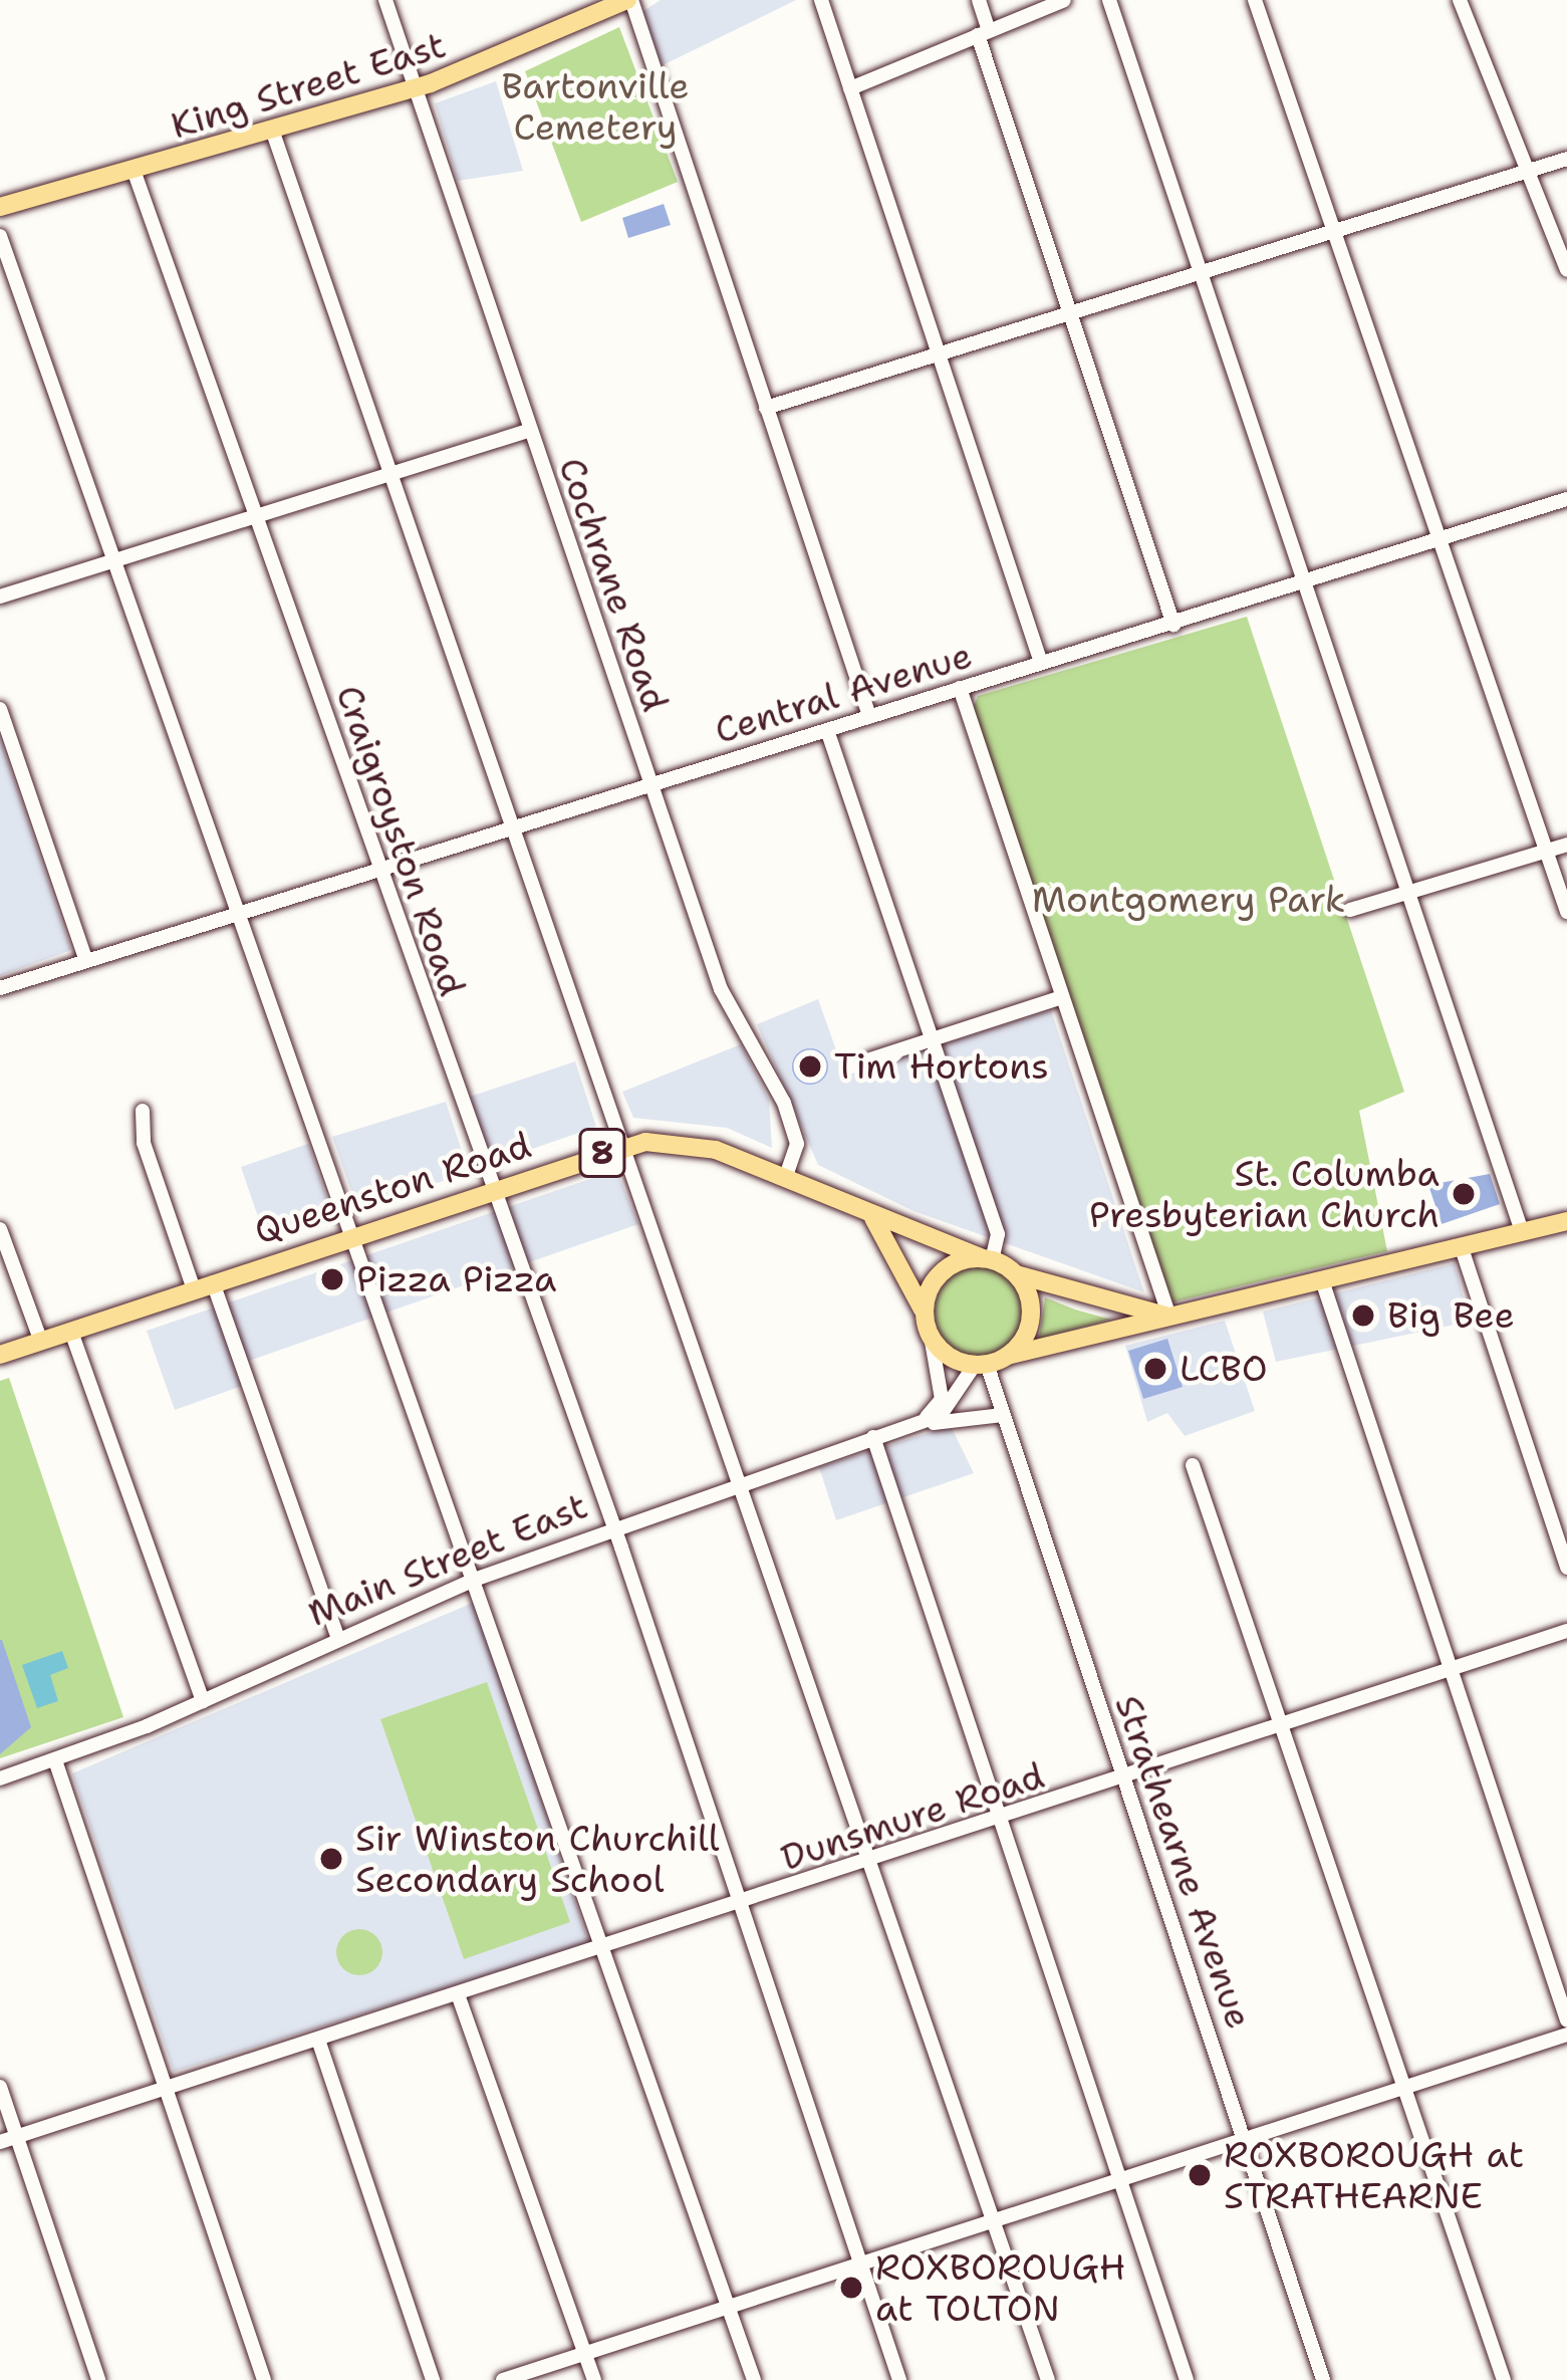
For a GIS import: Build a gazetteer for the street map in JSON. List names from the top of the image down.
{
  "streets": {
    "main road": ["King Street East", "8", "Queenston Road"],
    "street": [
      "Cochrane Road",
      "Central Avenue",
      "Craigroyston Road",
      "Main Street East",
      "Dunsmure Road",
      "Strathearne Avenue"
    ]
  },
  "crossings": [
    ["King Street East", "Cochrane Road"],
    ["King Street East", "Craigroyston Road"],
    ["Cochrane Road", "Central Avenue"],
    ["Cochrane Road", "Queenston Road"],
    ["Central Avenue", "Craigroyston Road"],
    ["Craigroyston Road", "Queenston Road"],
    ["Craigroyston Road", "Main Street East"],
    ["Craigroyston Road", "Dunsmure Road"],
    ["Queenston Road", "Main Street East"],
    ["Queenston Road", "Strathearne Avenue"],
    ["Main Street East", "Strathearne Avenue"],
    ["Dunsmure Road", "Strathearne Avenue"]
  ],
  "parks": ["Bartonville Cemetery", "Montgomery Park"],
  "places": [
    "Tim Hortons",
    "St. Columba Presbyterian Church",
    "Pizza Pizza",
    "Big Bee",
    "LCBO",
    "Sir Winston Churchill Secondary School",
    "ROXBOROUGH at STRATHEARNE",
    "ROXBOROUGH at TOLTON"
  ]
}
